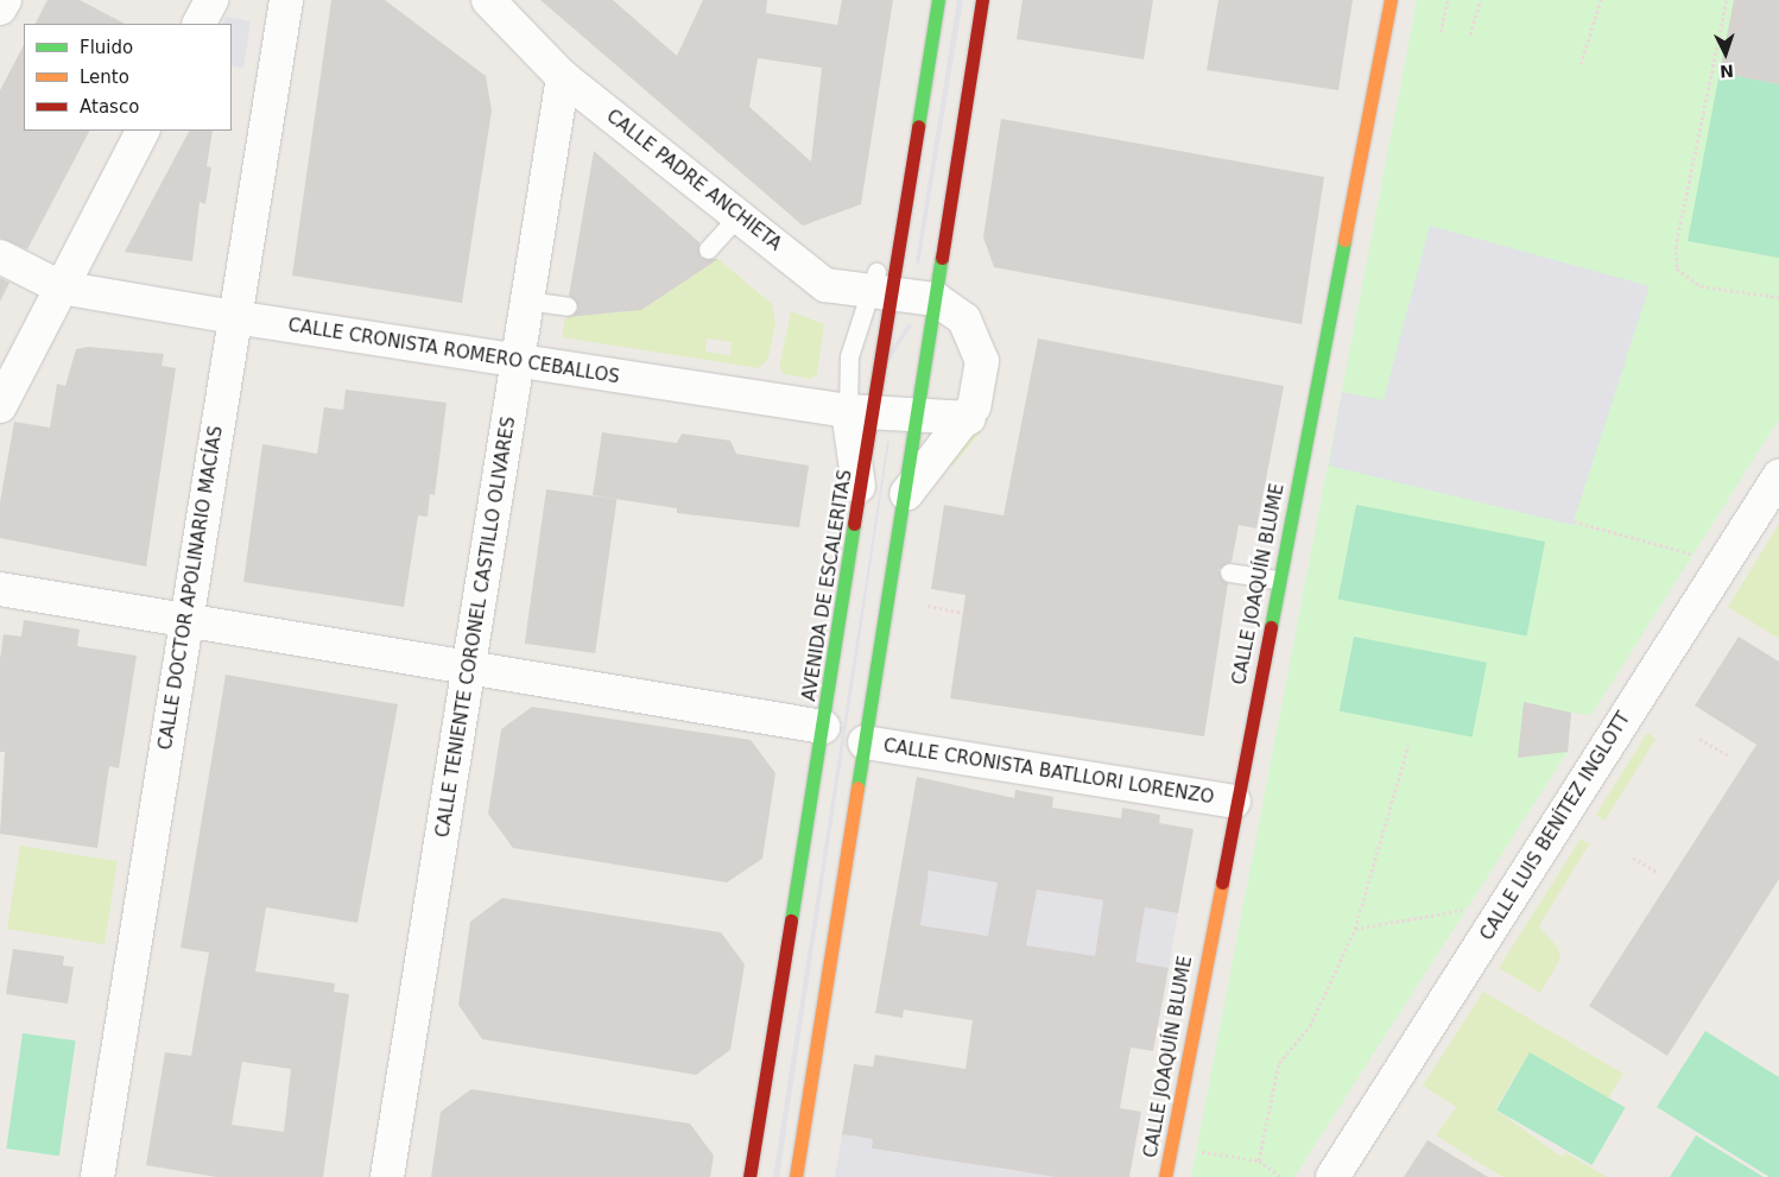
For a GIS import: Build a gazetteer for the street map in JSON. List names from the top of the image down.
{
  "streets": {
    "street": [
      "CALLE PADRE ANCHIETA",
      "CALLE CRONISTA ROMERO CEBALLOS",
      "CALLE JOAQUÍN BLUME",
      "AVENIDA DE ESCALERITAS",
      "CALLE DOCTOR APOLINARIO MACÍAS",
      "CALLE TENIENTE CORONEL CASTILLO OLIVARES",
      "CALLE CRONISTA BATLLORI LORENZO",
      "CALLE LUIS BENÍTEZ INGLOTT"
    ]
  },
  "crossings": [
    ["CALLE PADRE ANCHIETA", "CALLE TENIENTE CORONEL CASTILLO OLIVARES"],
    ["CALLE CRONISTA ROMERO CEBALLOS", "CALLE DOCTOR APOLINARIO MACÍAS"],
    ["CALLE CRONISTA ROMERO CEBALLOS", "CALLE TENIENTE CORONEL CASTILLO OLIVARES"],
    ["CALLE JOAQUÍN BLUME", "CALLE CRONISTA BATLLORI LORENZO"]
  ],
  "legend": ["Fluido", "Lento", "Atasco"],
  "north": "bottom"
}
